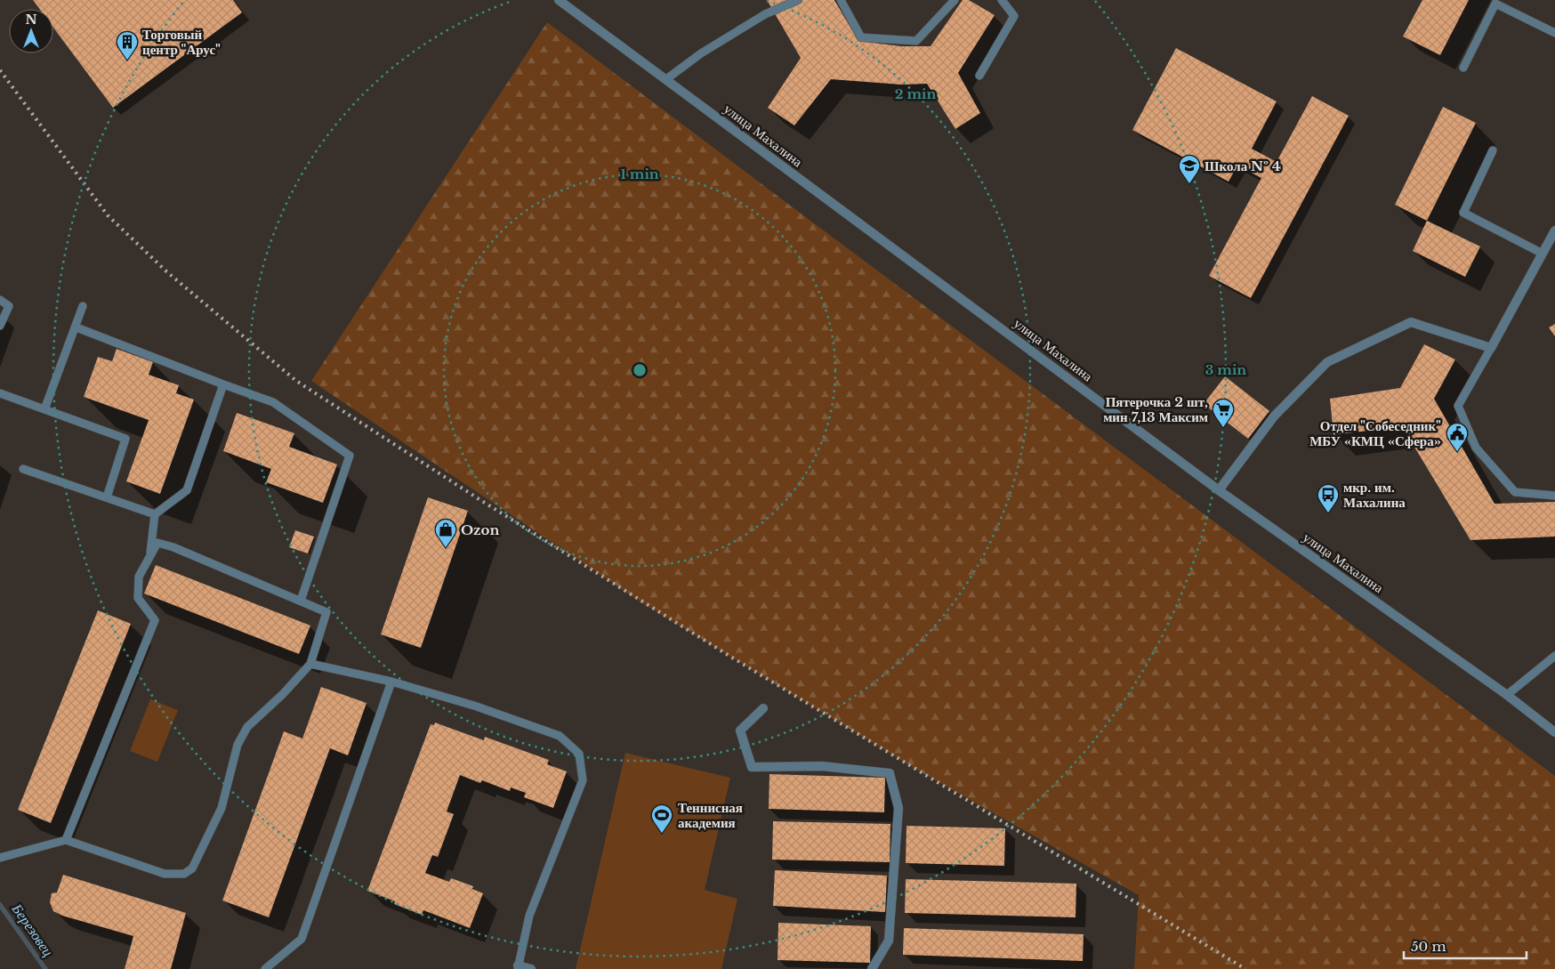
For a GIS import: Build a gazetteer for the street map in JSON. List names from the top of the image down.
{
  "streets": {
    "street": ["улица Махалина"]
  },
  "water": ["Березовец"],
  "places": {
    "building": ["Торговый центр \"Арус\""],
    "school or university": ["Школа № 4"],
    "supermarket": ["Пятерочка 2 шт, мин 7,13 Максим"],
    "public building": ["Отдел \"Собеседник\" МБУ «КМЦ «Сфера»"],
    "bus stop": ["мкр. им. Махалина"],
    "shop": ["Ozon"],
    "sports": ["Теннисная академия"]
  },
  "scale_bar": "50 m",
  "north": "top",
  "rings": ["2 min", "1 min", "3 min"]
}
